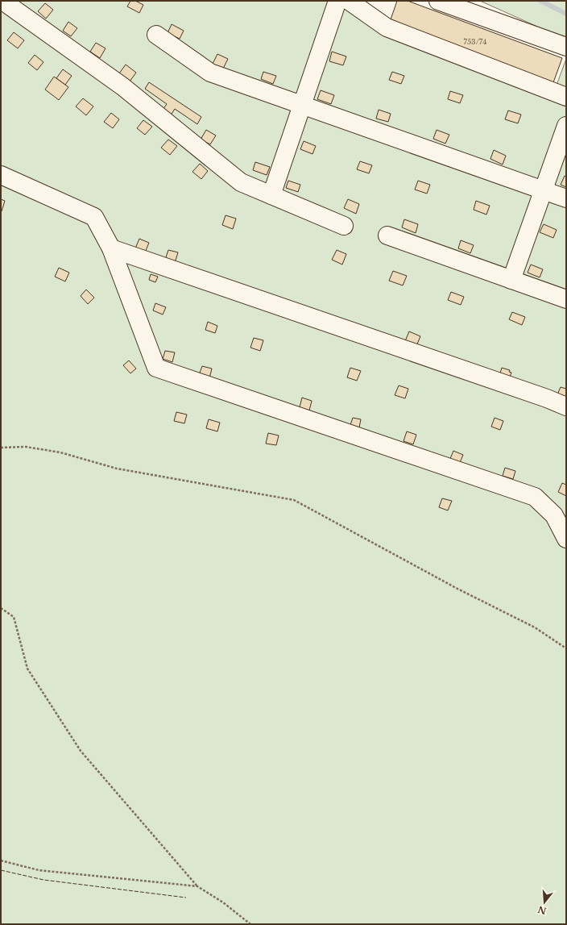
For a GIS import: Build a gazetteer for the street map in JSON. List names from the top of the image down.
{
  "house_numbers": ["753/74"],
  "north": "bottom"
}
